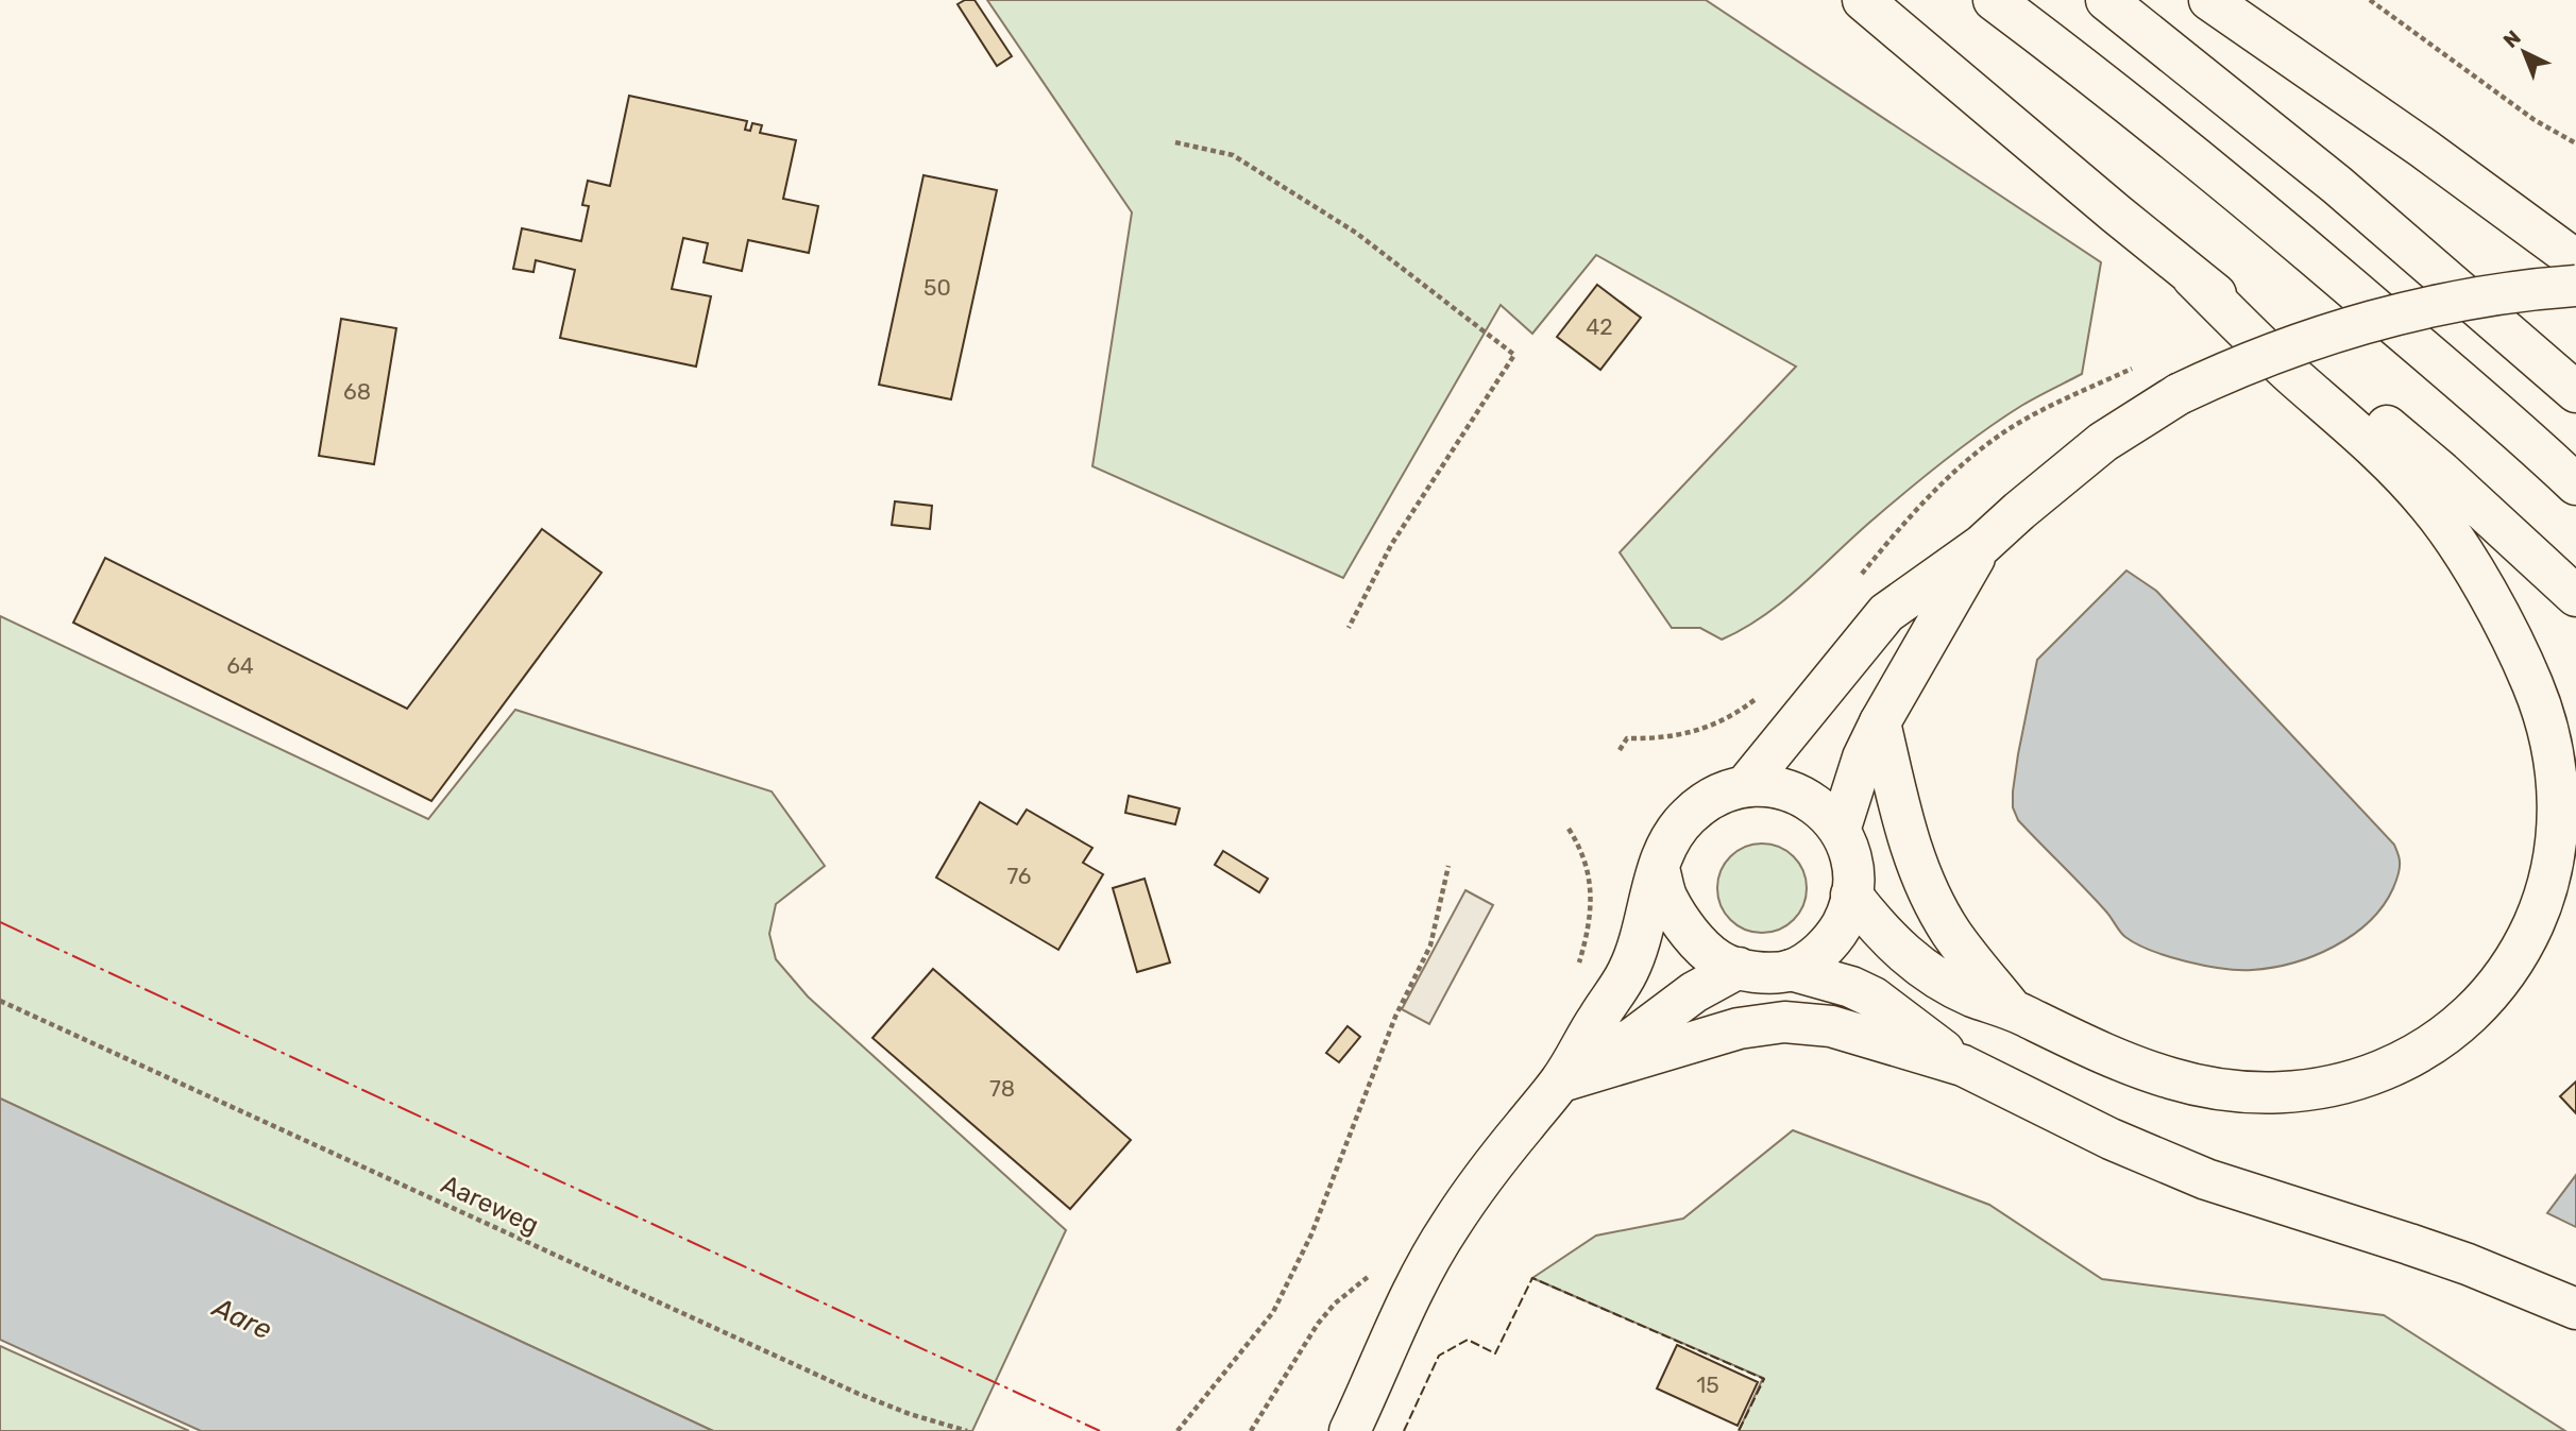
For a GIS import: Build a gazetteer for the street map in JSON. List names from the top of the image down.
{
  "streets": {
    "path": ["Aareweg"]
  },
  "water": ["Aare"],
  "house_numbers": [
    "50",
    "42",
    "68",
    "64",
    "76",
    "78",
    "15"
  ],
  "north": "top left"
}
